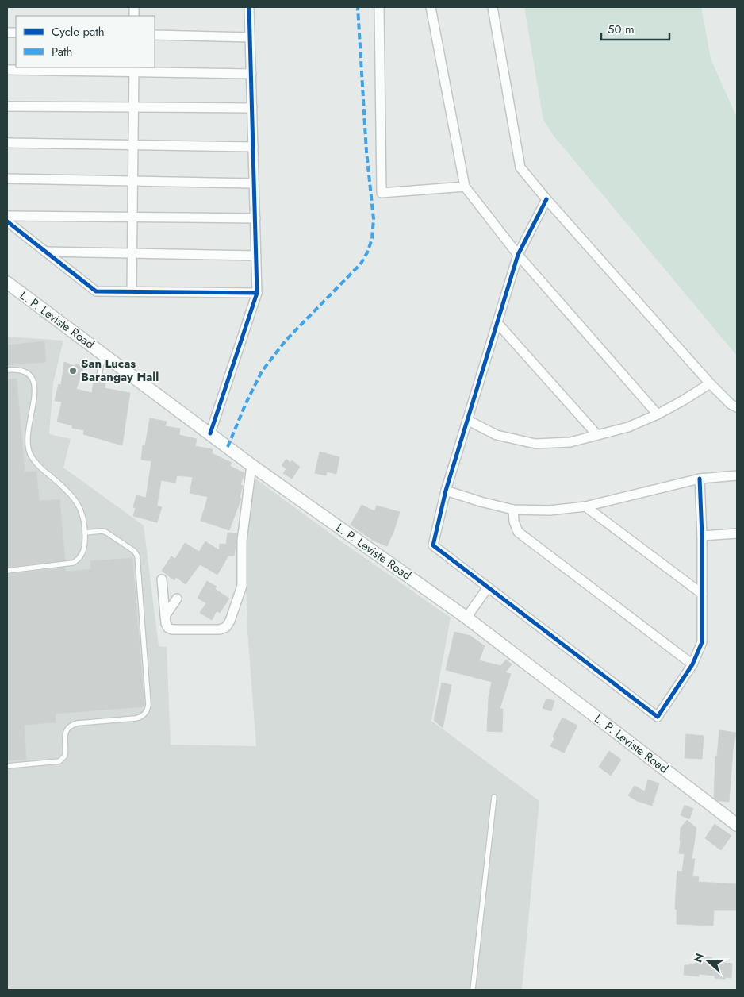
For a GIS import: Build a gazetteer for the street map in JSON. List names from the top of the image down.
{
  "streets": {
    "main road": ["L. P. Leviste Road"]
  },
  "places": ["San Lucas Barangay Hall"],
  "legend": ["Cycle path", "Path"],
  "scale_bar": "50 m",
  "north": "left"
}
